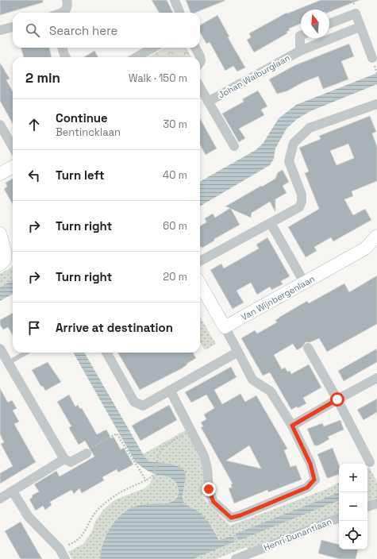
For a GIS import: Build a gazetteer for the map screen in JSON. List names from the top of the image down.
{
  "streets": {
    "street": ["Johan Walburglaan", "Van Wijnbergenlaan", "Henri Dunantlaan"]
  },
  "north": "top",
  "page": {
    "search": "Search here",
    "heading": ["2 min", "Walk · 150 m"],
    "list": [
      ["Continue", "Bentincklaan", "30 m"],
      ["Turn left", "40 m"],
      ["Turn right", "60 m"],
      ["Turn right", "20 m"],
      "Arrive at destination"
    ],
    "map_buttons": ["+", "−"]
  }
}
